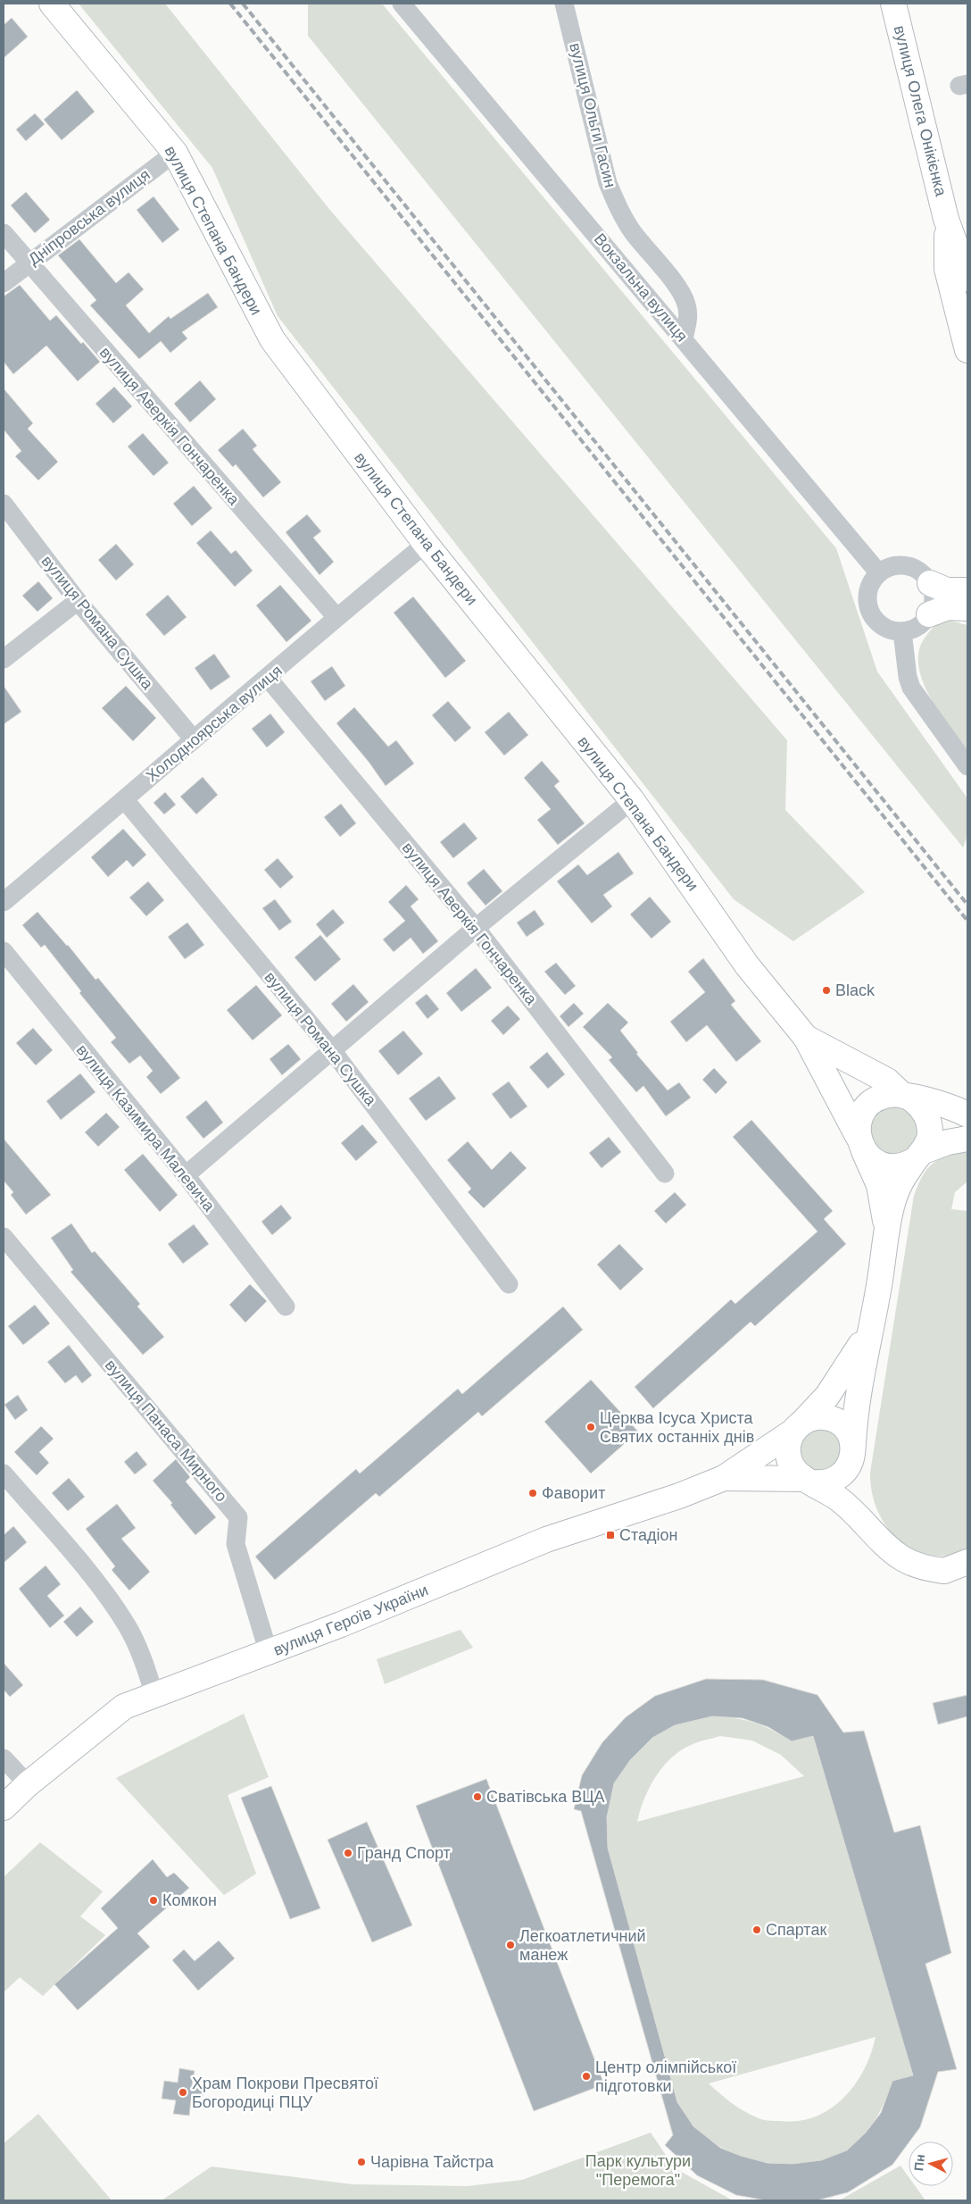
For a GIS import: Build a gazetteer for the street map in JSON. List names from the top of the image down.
{
  "streets": {
    "main road": ["вулиця Олега Онікієнка", "вулиця Степана Бандери", "вулиця Героїв України"],
    "street": [
      "вулиця Ольги Гасин",
      "Дніпровська вулиця",
      "Вокзальна вулиця",
      "вулиця Аверкія Гончаренка",
      "вулиця Романа Сушка",
      "Холодноярська вулиця",
      "вулиця Казимира Малевича",
      "вулиця Панаса Мирного"
    ]
  },
  "crossings": [
    ["вулиця Ольги Гасин", "Вокзальна вулиця"],
    ["Дніпровська вулиця", "вулиця Степана Бандери"],
    ["Дніпровська вулиця", "вулиця Аверкія Гончаренка"],
    ["вулиця Степана Бандери", "Холодноярська вулиця"],
    ["вулиця Аверкія Гончаренка", "Холодноярська вулиця"],
    ["вулиця Романа Сушка", "Холодноярська вулиця"],
    ["вулиця Панаса Мирного", "вулиця Героїв України"]
  ],
  "parks": ["Парк культури \"Перемога\""],
  "places": {
    "other": [
      "Black",
      "Церква Ісуса Христа Святих останніх днів",
      "Фаворит",
      "Сватівська ВЦА",
      "Гранд Спорт",
      "Комкон",
      "Спартак",
      "Легкоатлетичний манеж",
      "Центр олімпійської підготовки",
      "Храм Покрови Пресвятої Богородиці ПЦУ",
      "Чарівна Тайстра"
    ],
    "transit": ["Стадіон"]
  },
  "north": "left"
}
